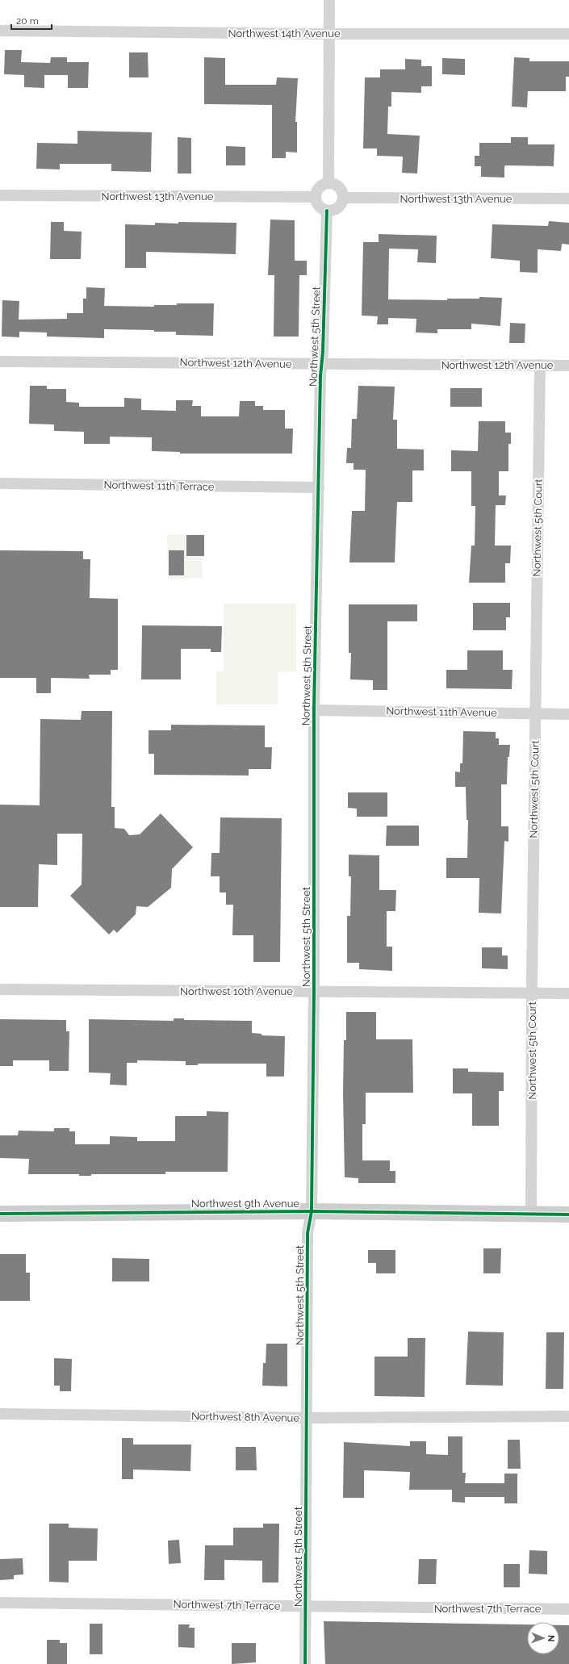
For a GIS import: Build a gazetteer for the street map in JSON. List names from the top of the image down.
{
  "streets": {
    "main road": ["Northwest 9th Avenue"],
    "street": [
      "Northwest 14th Avenue",
      "Northwest 13th Avenue",
      "Northwest 5th Street",
      "Northwest 12th Avenue",
      "Northwest 11th Terrace",
      "Northwest 5th Court",
      "Northwest 11th Avenue",
      "Northwest 10th Avenue",
      "Northwest 8th Avenue",
      "Northwest 7th Terrace"
    ]
  },
  "crossings": [
    ["Northwest 13th Avenue", "Northwest 5th Street"],
    ["Northwest 5th Street", "Northwest 12th Avenue"],
    ["Northwest 5th Street", "Northwest 11th Terrace"],
    ["Northwest 5th Street", "Northwest 11th Avenue"],
    ["Northwest 5th Street", "Northwest 10th Avenue"],
    ["Northwest 5th Street", "Northwest 9th Avenue"],
    ["Northwest 5th Street", "Northwest 8th Avenue"],
    ["Northwest 5th Street", "Northwest 7th Terrace"],
    ["Northwest 12th Avenue", "Northwest 5th Court"],
    ["Northwest 5th Court", "Northwest 11th Avenue"],
    ["Northwest 5th Court", "Northwest 10th Avenue"],
    ["Northwest 5th Court", "Northwest 9th Avenue"]
  ],
  "scale_bar": "20 m",
  "north": "right"
}
